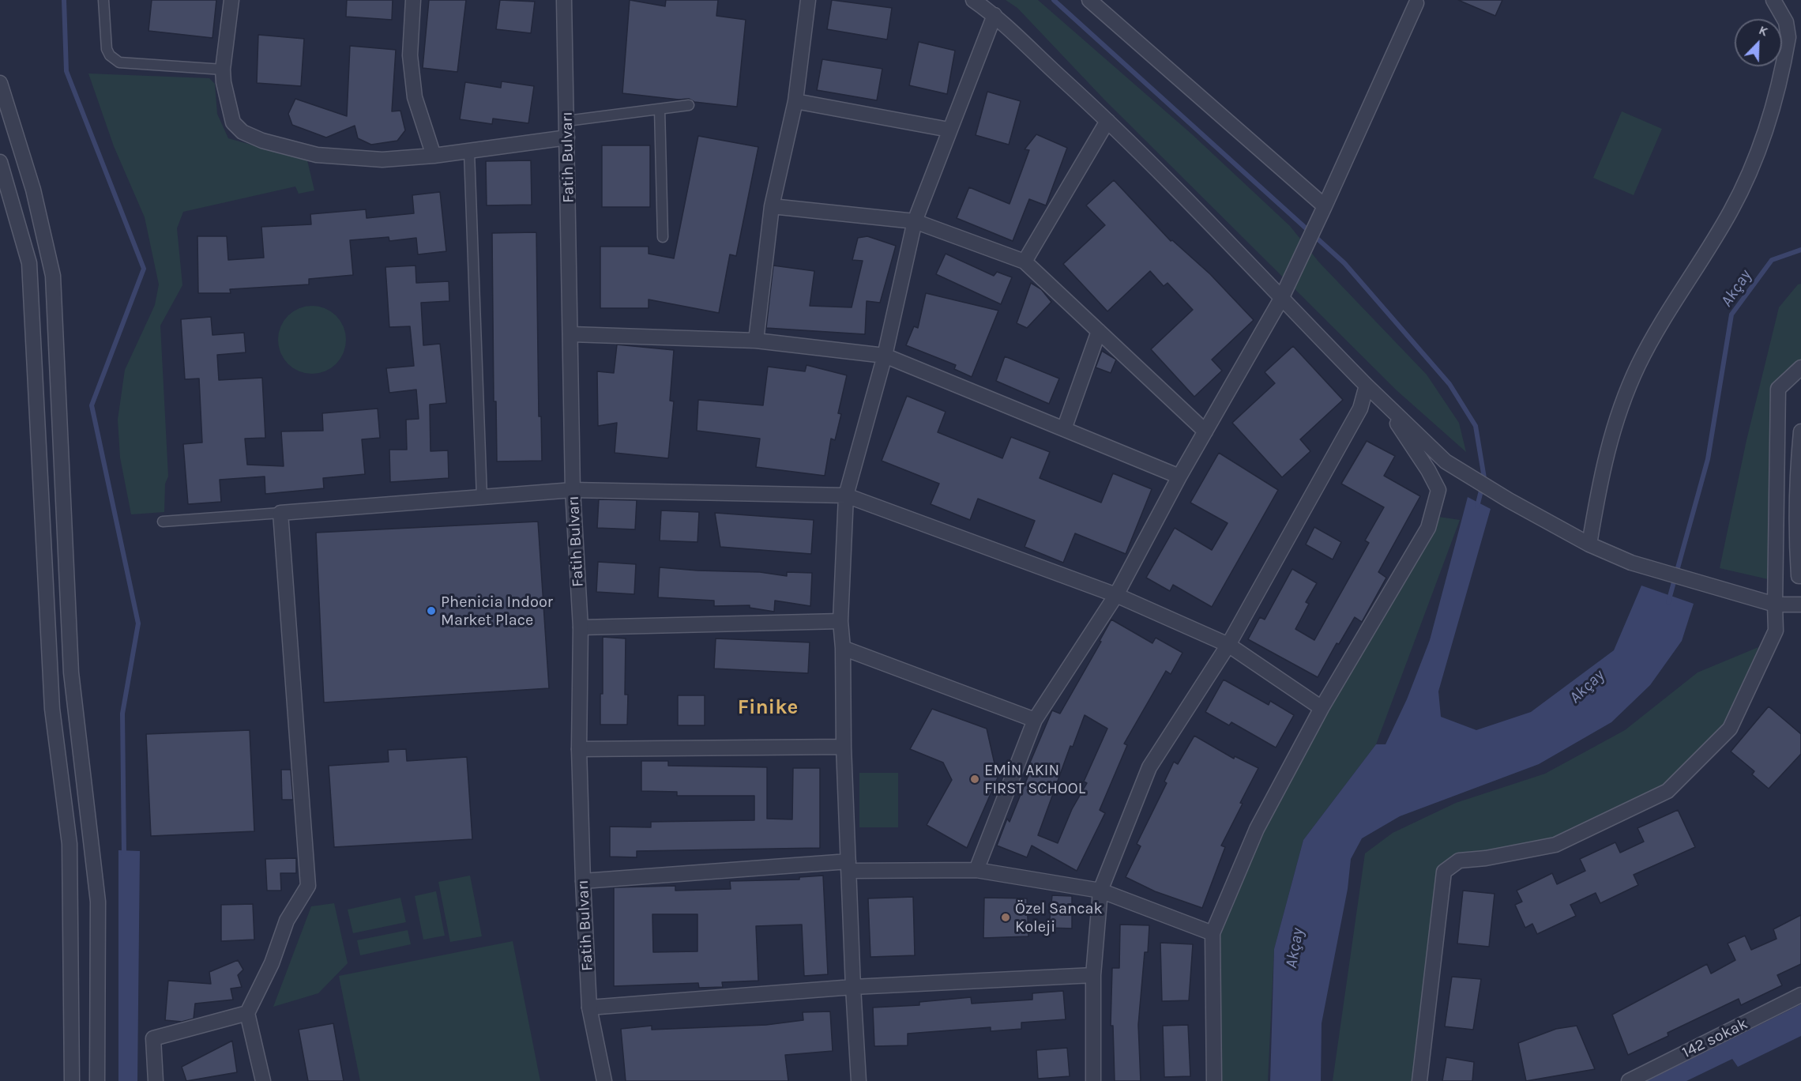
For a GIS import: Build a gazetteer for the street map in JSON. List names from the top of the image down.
{
  "streets": {
    "street": ["Fatih Bulvarı", "142 sokak"]
  },
  "districts": ["Finike"],
  "water": ["Akçay"],
  "places": ["Phenicia Indoor Market Place", "EMİN AKIN FIRST SCHOOL", "Özel Sancak Koleji"],
  "north": "top right"
}
